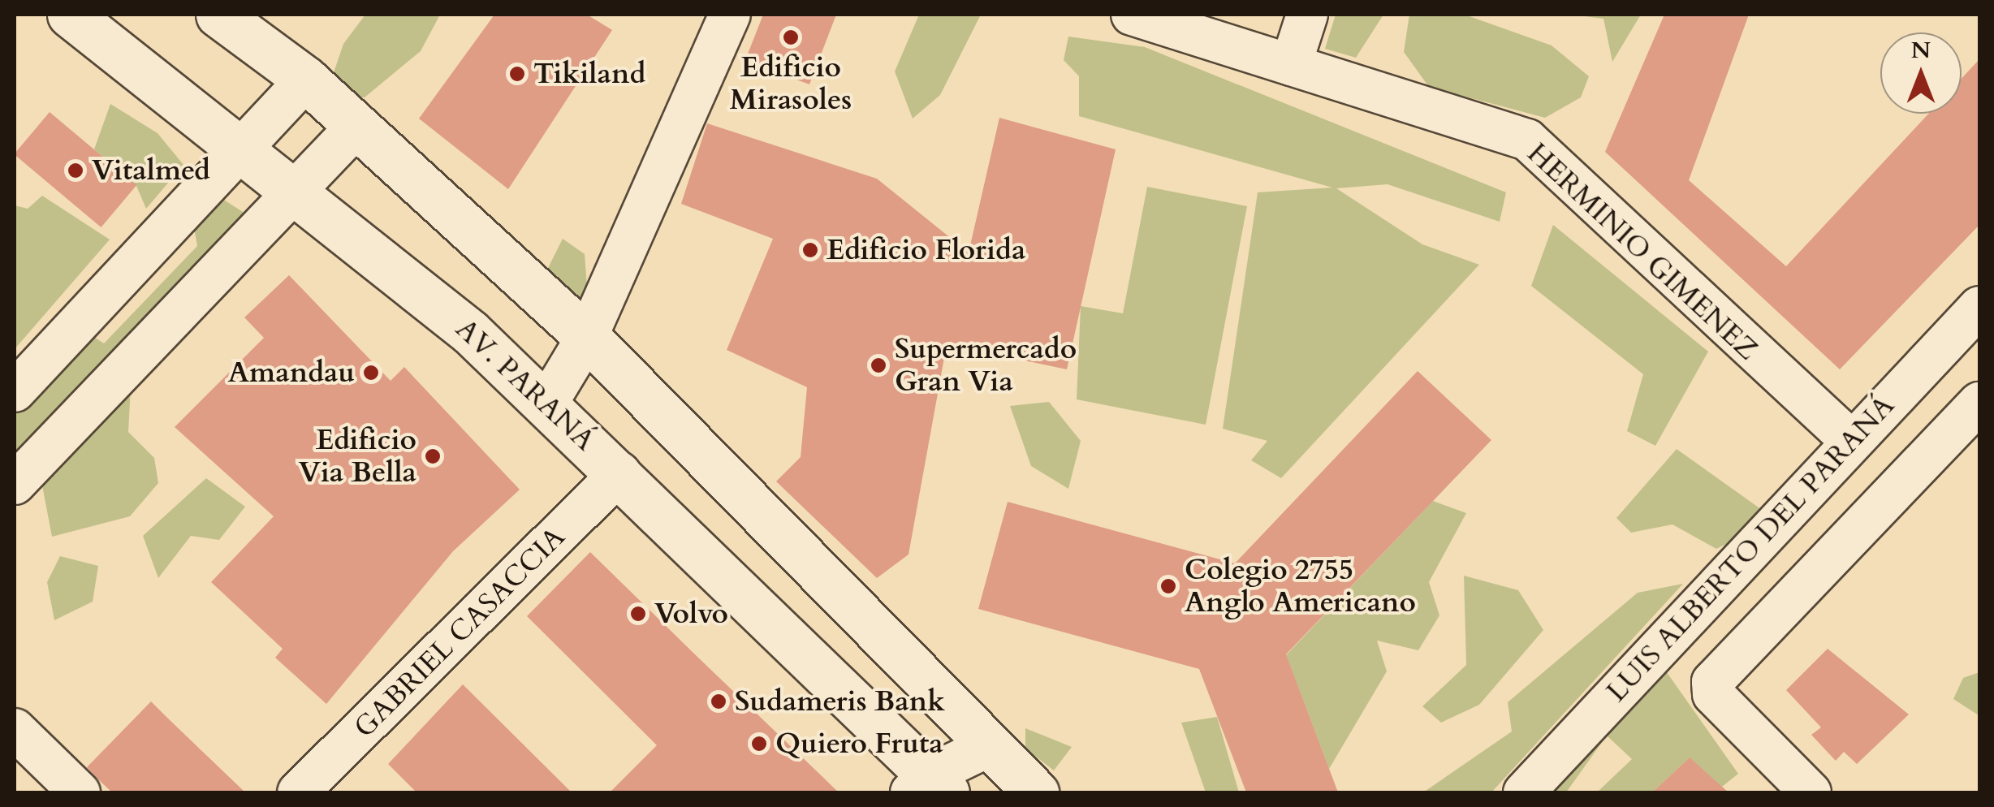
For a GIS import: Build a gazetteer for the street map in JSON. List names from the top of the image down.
{
  "streets": {
    "street": [
      "HERMINIO GIMENEZ",
      "AV. PARANÁ",
      "LUIS ALBERTO DEL PARANÁ",
      "GABRIEL CASACCIA"
    ]
  },
  "crossings": [
    ["HERMINIO GIMENEZ", "LUIS ALBERTO DEL PARANÁ"],
    ["AV. PARANÁ", "GABRIEL CASACCIA"]
  ],
  "places": [
    "Edificio Mirasoles",
    "Tikiland",
    "Vitalmed",
    "Edificio Florida",
    "Supermercado Gran Via",
    "Amandau",
    "Edificio Via Bella",
    "Colegio 2755 Anglo Americano",
    "Volvo",
    "Sudameris Bank",
    "Quiero Fruta"
  ],
  "north": "top"
}
